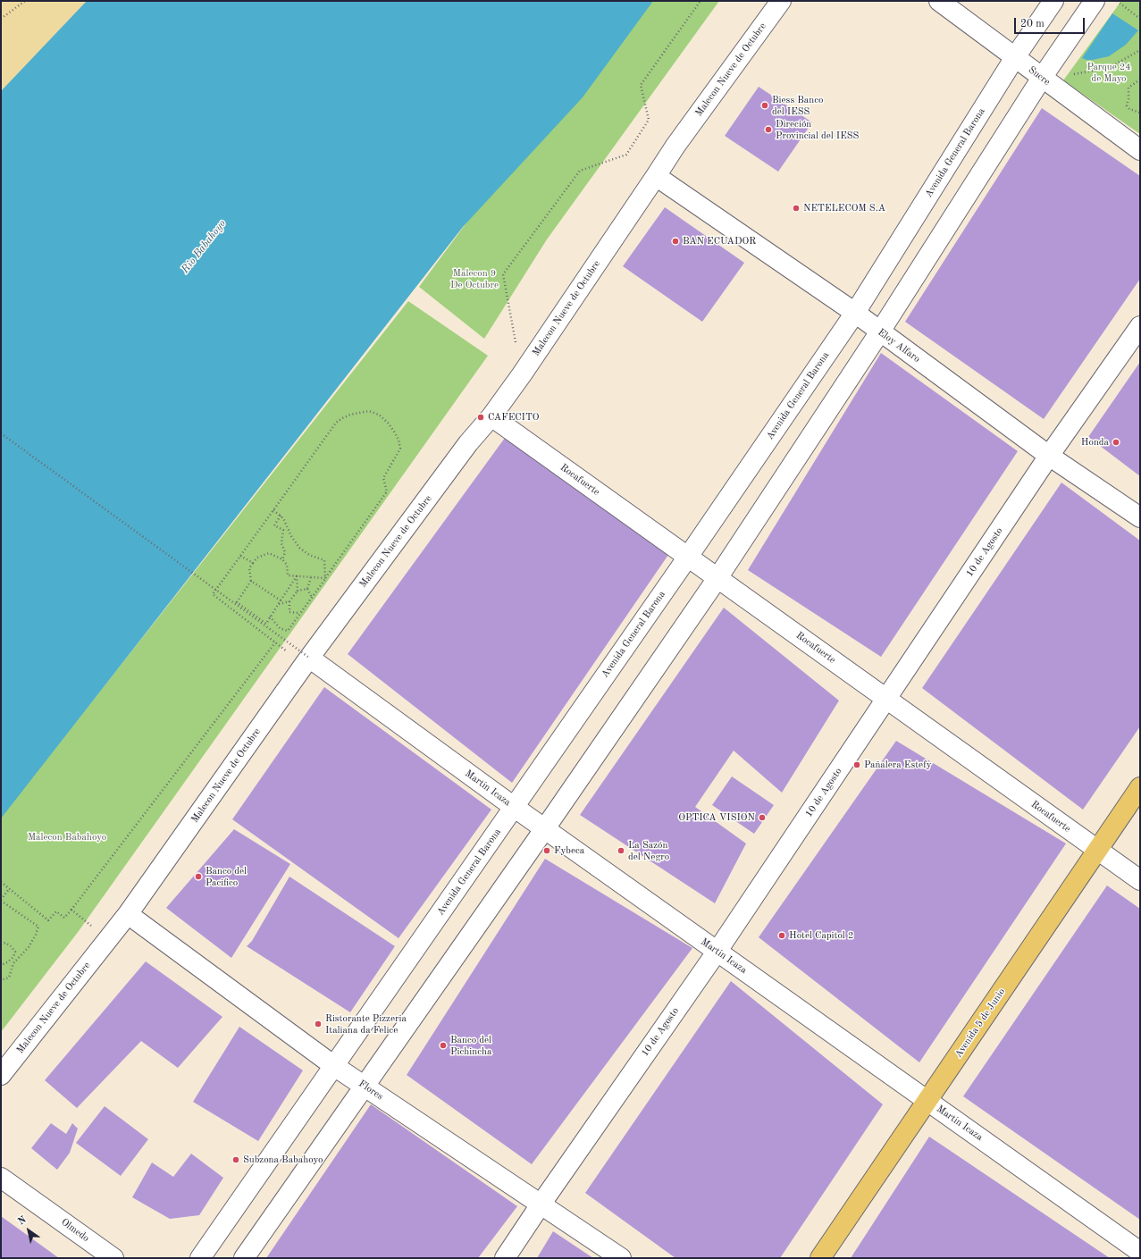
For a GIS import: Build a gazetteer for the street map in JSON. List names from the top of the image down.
{
  "streets": {
    "main road": ["Avenida 5 de Junio"],
    "street": [
      "Malecon Nueve de Octubre",
      "Sucre",
      "Avenida General Barona",
      "Eloy Alfaro",
      "Rocafuerte",
      "10 de Agosto",
      "Martin Icaza",
      "Flores",
      "Olmedo"
    ]
  },
  "crossings": [
    ["Malecon Nueve de Octubre", "Eloy Alfaro"],
    ["Malecon Nueve de Octubre", "Rocafuerte"],
    ["Malecon Nueve de Octubre", "Martin Icaza"],
    ["Malecon Nueve de Octubre", "Flores"],
    ["Sucre", "Avenida General Barona"],
    ["Avenida General Barona", "Eloy Alfaro"],
    ["Avenida General Barona", "Rocafuerte"],
    ["Avenida General Barona", "Martin Icaza"],
    ["Avenida General Barona", "Flores"],
    ["Eloy Alfaro", "10 de Agosto"],
    ["Rocafuerte", "10 de Agosto"],
    ["Rocafuerte", "Avenida 5 de Junio"],
    ["10 de Agosto", "Martin Icaza"],
    ["10 de Agosto", "Flores"],
    ["Martin Icaza", "Avenida 5 de Junio"]
  ],
  "water": ["Rio Babahoyo"],
  "parks": ["Parque 24 de Mayo", "Malecon 9 De Octubre", "Malecon Babahoyo"],
  "places": [
    "Biess Banco del IESS",
    "Direción Provincial del IESS",
    "NETELECOM S.A",
    "BAN ECUADOR",
    "CAFECITO",
    "Honda",
    "Pañalera Estefy",
    "OPTICA VISION",
    "Fybeca",
    "La Sazón del Negro",
    "Banco del Pacifico",
    "Hotel Capitol 2",
    "Ristorante Pizzeria Italiana da Felice",
    "Banco del Pichincha",
    "Subzona Babahoyo"
  ],
  "scale_bar": "20 m",
  "north": "top left"
}
